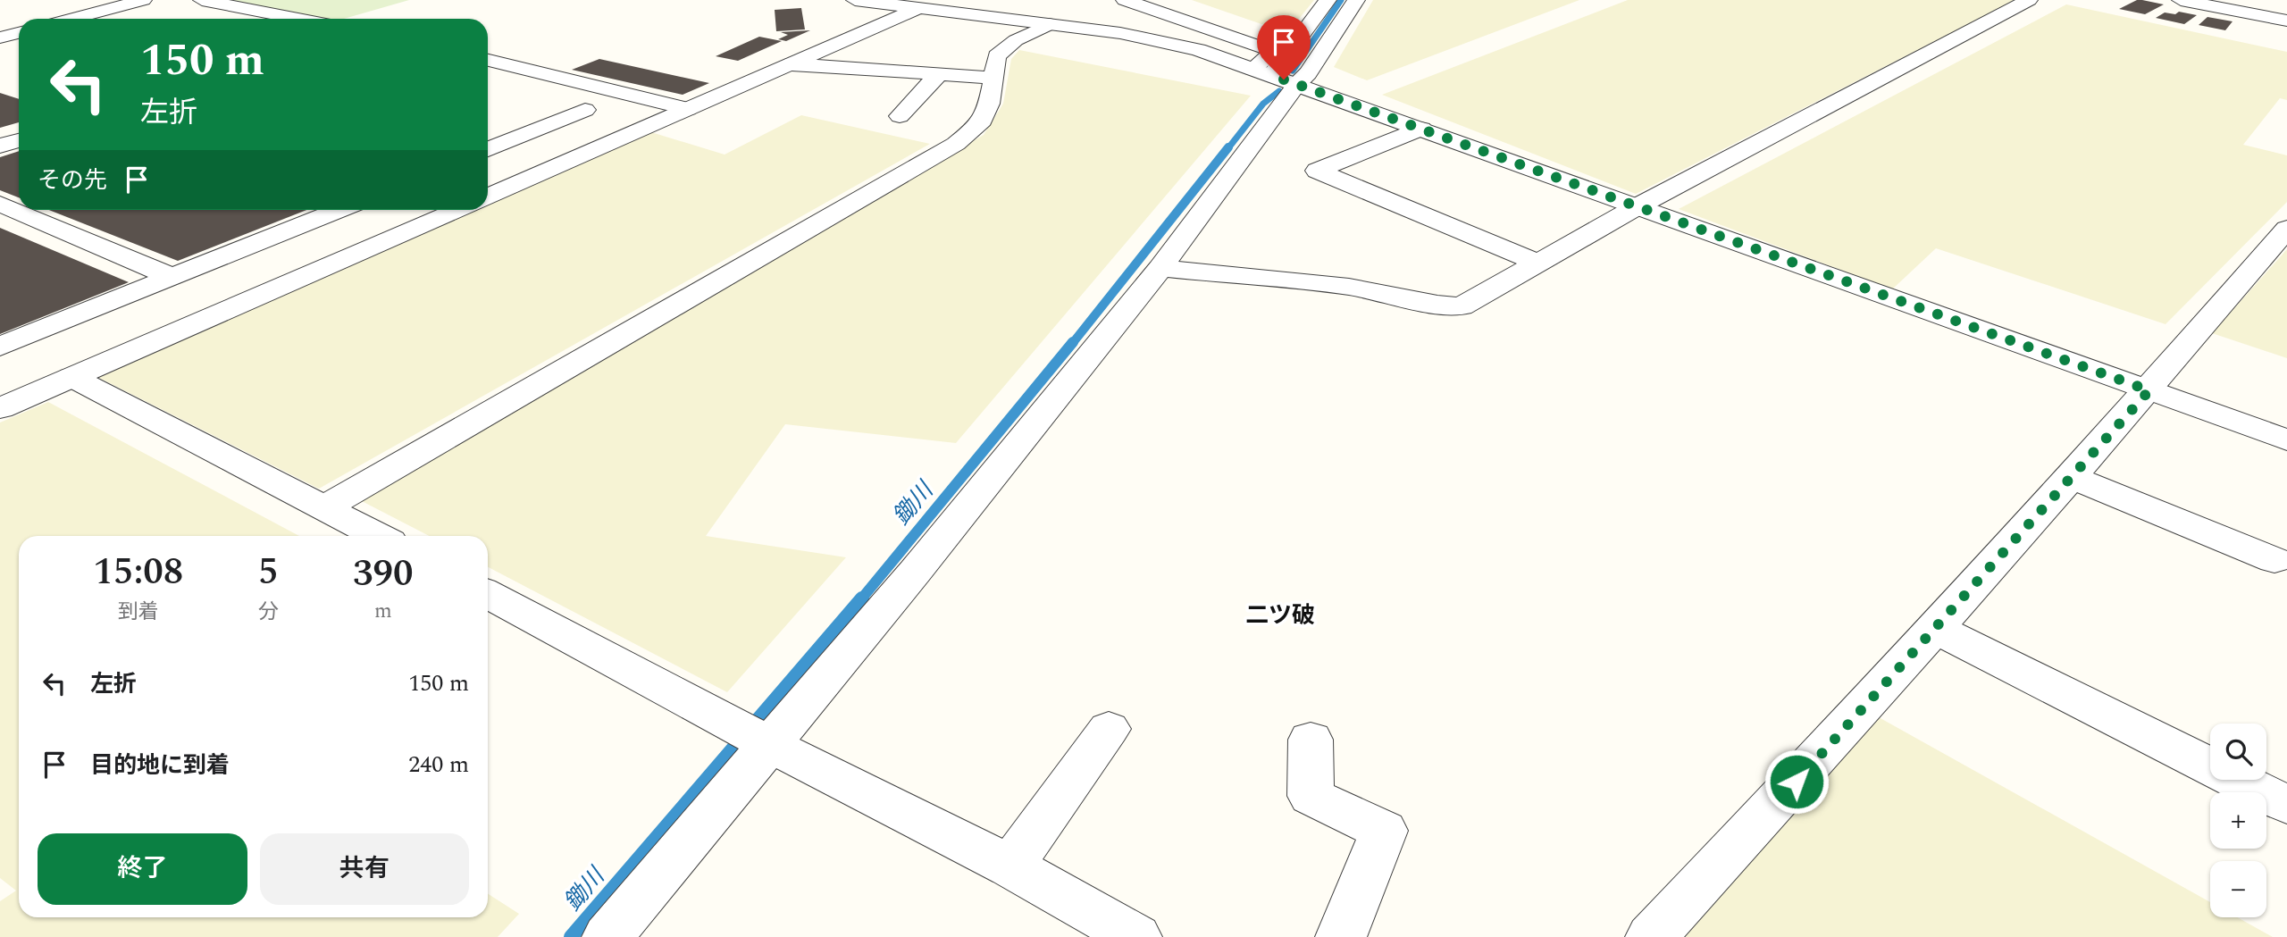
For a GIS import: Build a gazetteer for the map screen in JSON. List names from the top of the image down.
{
  "districts": ["二ツ破"],
  "water": ["鋤川"],
  "page": {
    "turn": ["150 m", "左折"],
    "then": "その先",
    "eta": [
      "15:08",
      "到着",
      "5",
      "分",
      "390",
      "m"
    ],
    "list": [
      {
        "name": "左折",
        "value": "150 m"
      },
      {
        "name": "目的地に到着",
        "value": "240 m"
      }
    ],
    "map_buttons": ["+", "−"],
    "buttons": ["終了", "共有"]
  }
}
